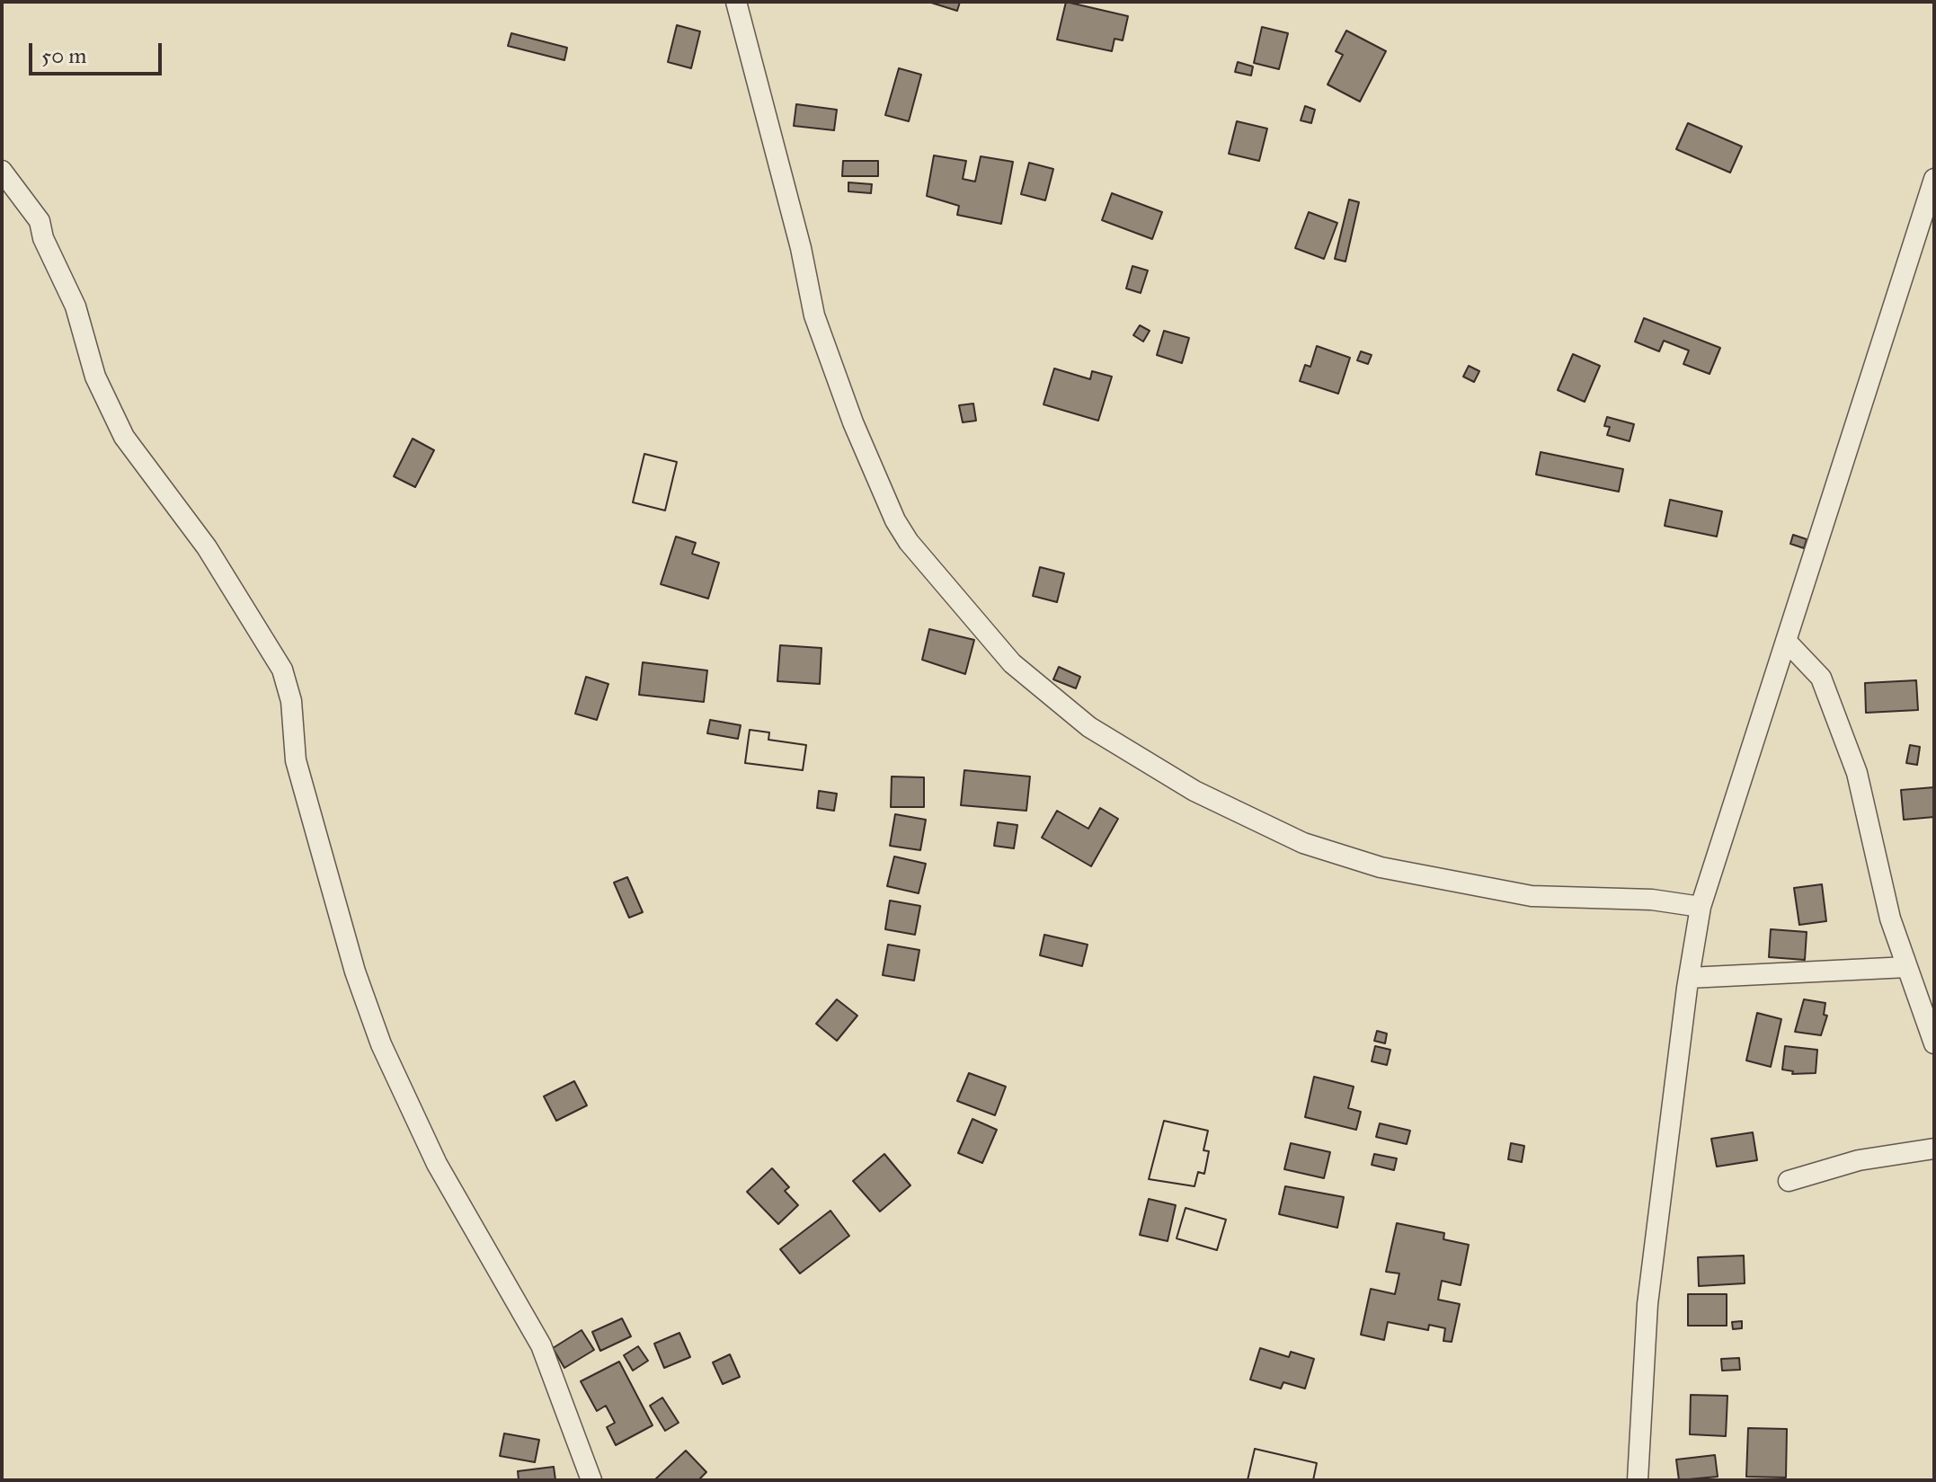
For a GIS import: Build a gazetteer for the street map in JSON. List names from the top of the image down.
{
  "scale_bar": "50 m"
}
